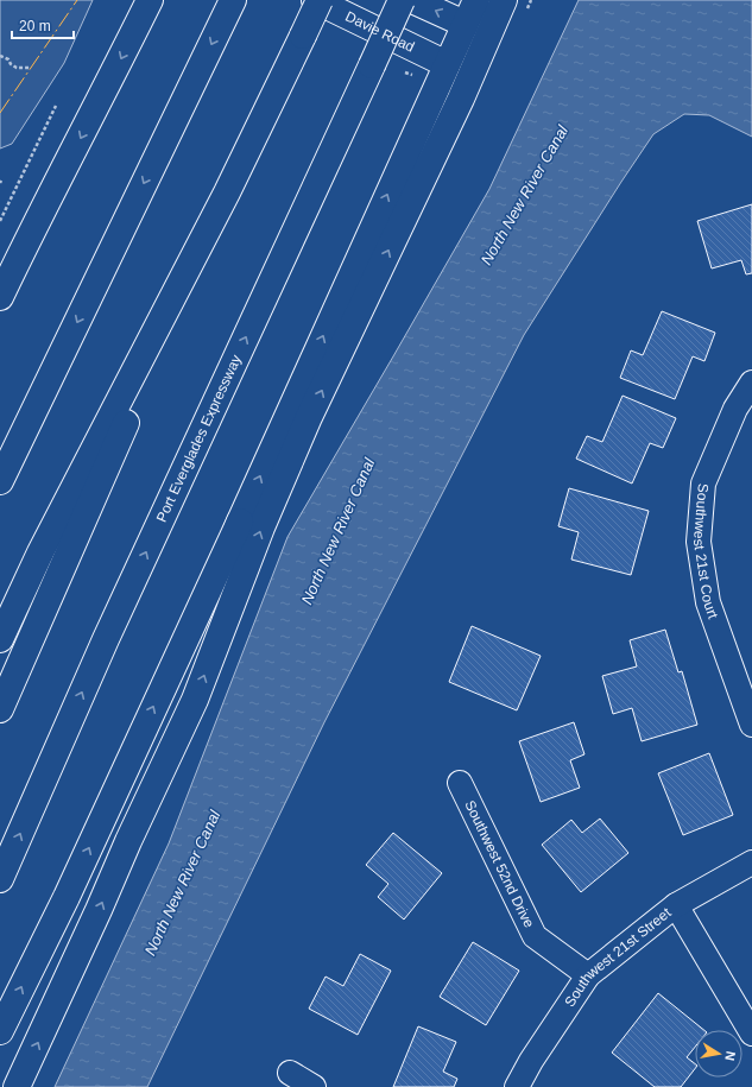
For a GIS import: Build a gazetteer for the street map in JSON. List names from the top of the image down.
{
  "streets": {
    "main road": ["Davie Road", "Port Everglades Expressway"],
    "street": ["Southwest 21st Court", "Southwest 52nd Drive", "Southwest 21st Street"]
  },
  "crossings": [
    ["Southwest 52nd Drive", "Southwest 21st Street"]
  ],
  "water": ["North New River Canal"],
  "scale_bar": "20 m",
  "north": "right"
}
